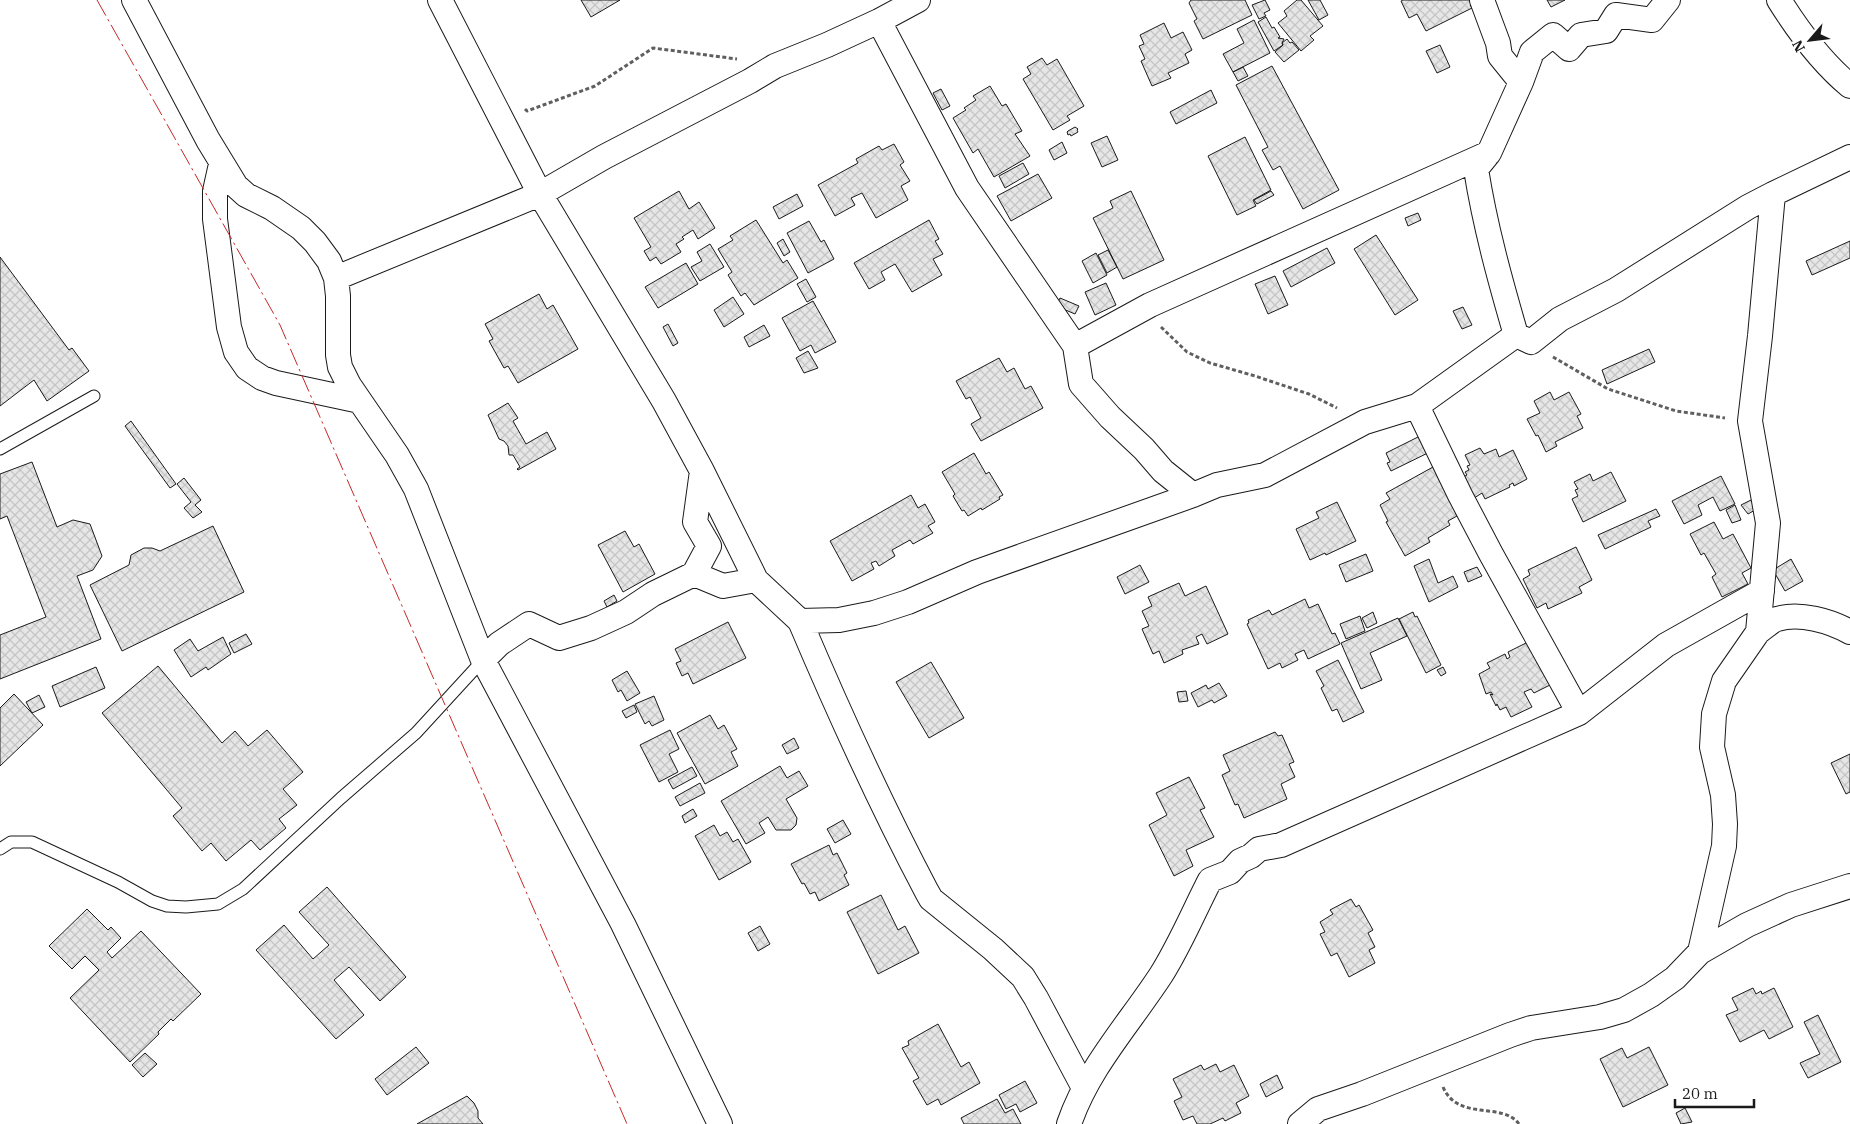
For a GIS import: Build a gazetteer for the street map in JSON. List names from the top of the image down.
{
  "scale_bar": "20 m",
  "north": "bottom left"
}
